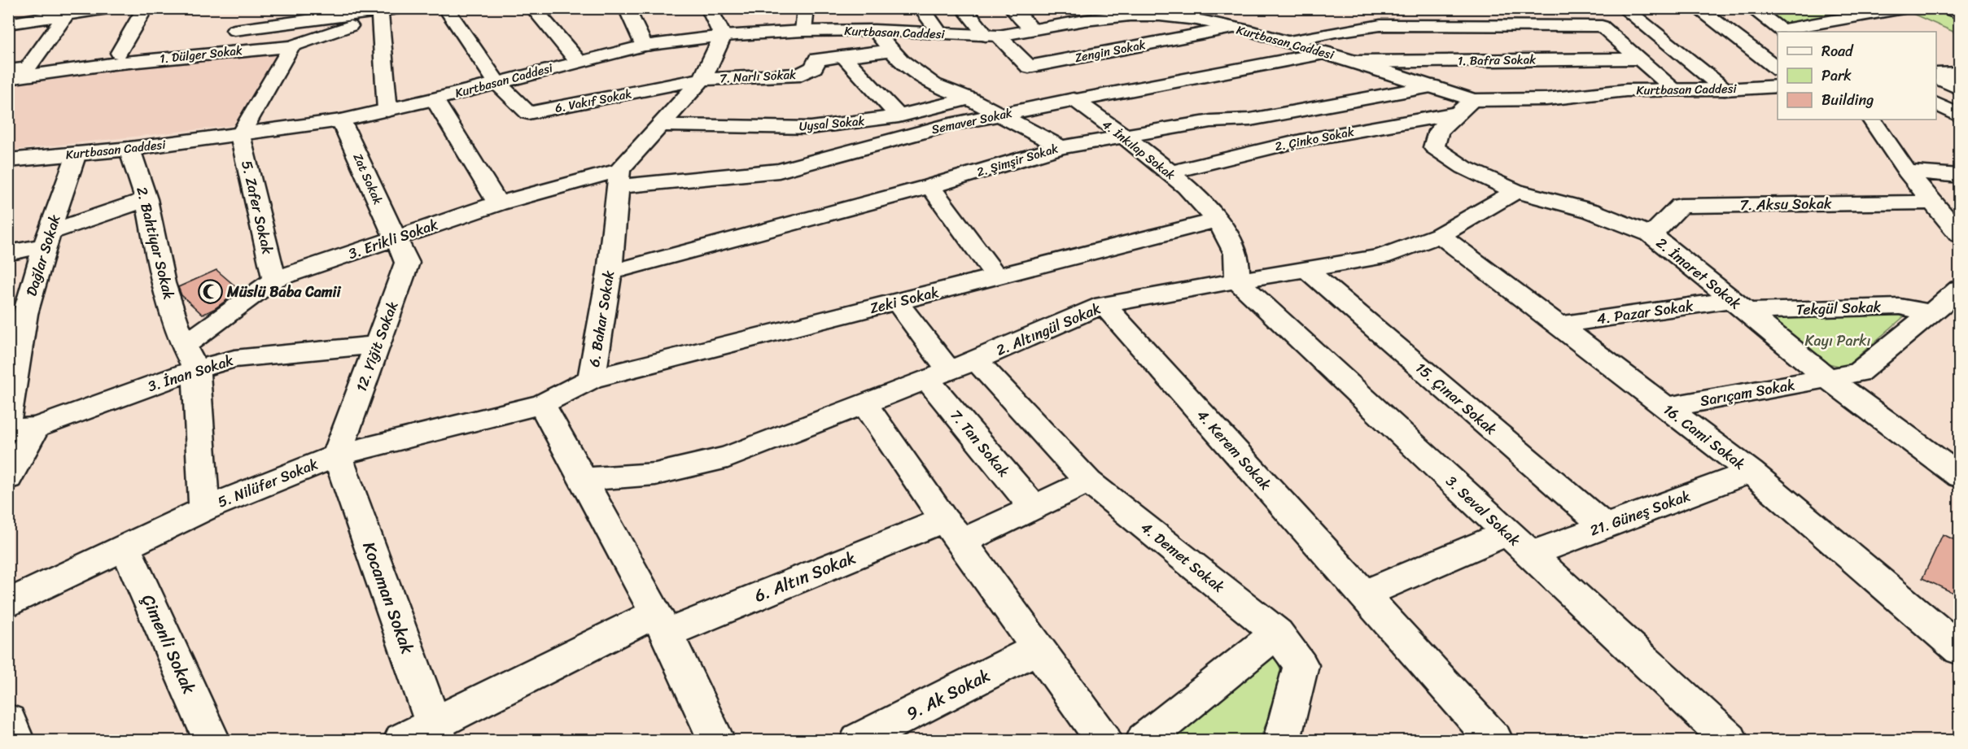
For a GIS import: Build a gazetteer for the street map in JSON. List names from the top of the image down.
{
  "streets": {
    "street": [
      "Kurtbasan Caddesi",
      "Zengin Sokak",
      "1. Dülger Sokak",
      "1. Bafra Sokak",
      "7. Narlı Sokak",
      "6. Vakıf Sokak",
      "Semaver Sokak",
      "Uysal Sokak",
      "2. Çinko Sokak",
      "4. İnkılap Sokak",
      "2. Şimşir Sokak",
      "Zat Sokak",
      "7. Aksu Sokak",
      "5. Zafer Sokak",
      "3. Erikli Sokak",
      "2. Bahtiyar Sokak",
      "Dağlar Sokak",
      "2. İmaret Sokak",
      "Zeki Sokak",
      "Tekgül Sokak",
      "4. Pazar Sokak",
      "6. Bahar Sokak",
      "2. Altıngül Sokak",
      "12. Yiğit Sokak",
      "3. İnan Sokak",
      "Sarıçam Sokak",
      "15. Çınar Sokak",
      "16. Cami Sokak",
      "7. Tan Sokak",
      "4. Kerem Sokak",
      "5. Nilüfer Sokak",
      "3. Seval Sokak",
      "21. Güneş Sokak",
      "4. Demet Sokak",
      "6. Altın Sokak",
      "Kocaman Sokak",
      "Çimenli Sokak",
      "9. Ak Sokak"
    ]
  },
  "crossings": [
    ["Kurtbasan Caddesi", "Zengin Sokak"],
    ["Kurtbasan Caddesi", "1. Bafra Sokak"],
    ["Kurtbasan Caddesi", "6. Vakıf Sokak"],
    ["Kurtbasan Caddesi", "Semaver Sokak"],
    ["Kurtbasan Caddesi", "2. Çinko Sokak"],
    ["Kurtbasan Caddesi", "2. Şimşir Sokak"],
    ["Kurtbasan Caddesi", "Zat Sokak"],
    ["Kurtbasan Caddesi", "5. Zafer Sokak"],
    ["Kurtbasan Caddesi", "2. Bahtiyar Sokak"],
    ["Kurtbasan Caddesi", "Dağlar Sokak"],
    ["Kurtbasan Caddesi", "2. İmaret Sokak"],
    ["7. Narlı Sokak", "6. Vakıf Sokak"],
    ["Semaver Sokak", "4. İnkılap Sokak"],
    ["Semaver Sokak", "3. Erikli Sokak"],
    ["Semaver Sokak", "6. Bahar Sokak"],
    ["2. Çinko Sokak", "4. İnkılap Sokak"],
    ["2. Çinko Sokak", "2. İmaret Sokak"],
    ["4. İnkılap Sokak", "2. Şimşir Sokak"],
    ["4. İnkılap Sokak", "Zeki Sokak"],
    ["4. İnkılap Sokak", "2. Altıngül Sokak"],
    ["4. İnkılap Sokak", "3. Seval Sokak"],
    ["2. Şimşir Sokak", "6. Bahar Sokak"],
    ["Zat Sokak", "3. Erikli Sokak"],
    ["Zat Sokak", "12. Yiğit Sokak"],
    ["7. Aksu Sokak", "2. İmaret Sokak"],
    ["5. Zafer Sokak", "3. Erikli Sokak"],
    ["3. Erikli Sokak", "2. Bahtiyar Sokak"],
    ["3. Erikli Sokak", "6. Bahar Sokak"],
    ["3. Erikli Sokak", "12. Yiğit Sokak"],
    ["2. Bahtiyar Sokak", "3. İnan Sokak"],
    ["2. Bahtiyar Sokak", "5. Nilüfer Sokak"],
    ["2. İmaret Sokak", "Tekgül Sokak"],
    ["2. İmaret Sokak", "4. Pazar Sokak"],
    ["2. İmaret Sokak", "2. Altıngül Sokak"],
    ["2. İmaret Sokak", "Sarıçam Sokak"],
    ["Zeki Sokak", "6. Bahar Sokak"],
    ["Tekgül Sokak", "4. Pazar Sokak"],
    ["Tekgül Sokak", "Sarıçam Sokak"],
    ["4. Pazar Sokak", "16. Cami Sokak"],
    ["6. Bahar Sokak", "5. Nilüfer Sokak"],
    ["2. Altıngül Sokak", "15. Çınar Sokak"],
    ["2. Altıngül Sokak", "16. Cami Sokak"],
    ["2. Altıngül Sokak", "7. Tan Sokak"],
    ["2. Altıngül Sokak", "4. Kerem Sokak"],
    ["2. Altıngül Sokak", "3. Seval Sokak"],
    ["2. Altıngül Sokak", "4. Demet Sokak"],
    ["12. Yiğit Sokak", "3. İnan Sokak"],
    ["12. Yiğit Sokak", "5. Nilüfer Sokak"],
    ["12. Yiğit Sokak", "Kocaman Sokak"],
    ["Sarıçam Sokak", "16. Cami Sokak"],
    ["15. Çınar Sokak", "21. Güneş Sokak"],
    ["16. Cami Sokak", "21. Güneş Sokak"],
    ["7. Tan Sokak", "4. Demet Sokak"],
    ["5. Nilüfer Sokak", "Kocaman Sokak"],
    ["5. Nilüfer Sokak", "Çimenli Sokak"],
    ["3. Seval Sokak", "21. Güneş Sokak"],
    ["6. Altın Sokak", "Kocaman Sokak"]
  ],
  "parks": ["Kayı Parkı"],
  "places": {
    "mosque": ["Müslü Baba Camii"]
  },
  "legend": ["Road", "Park", "Building"]
}
